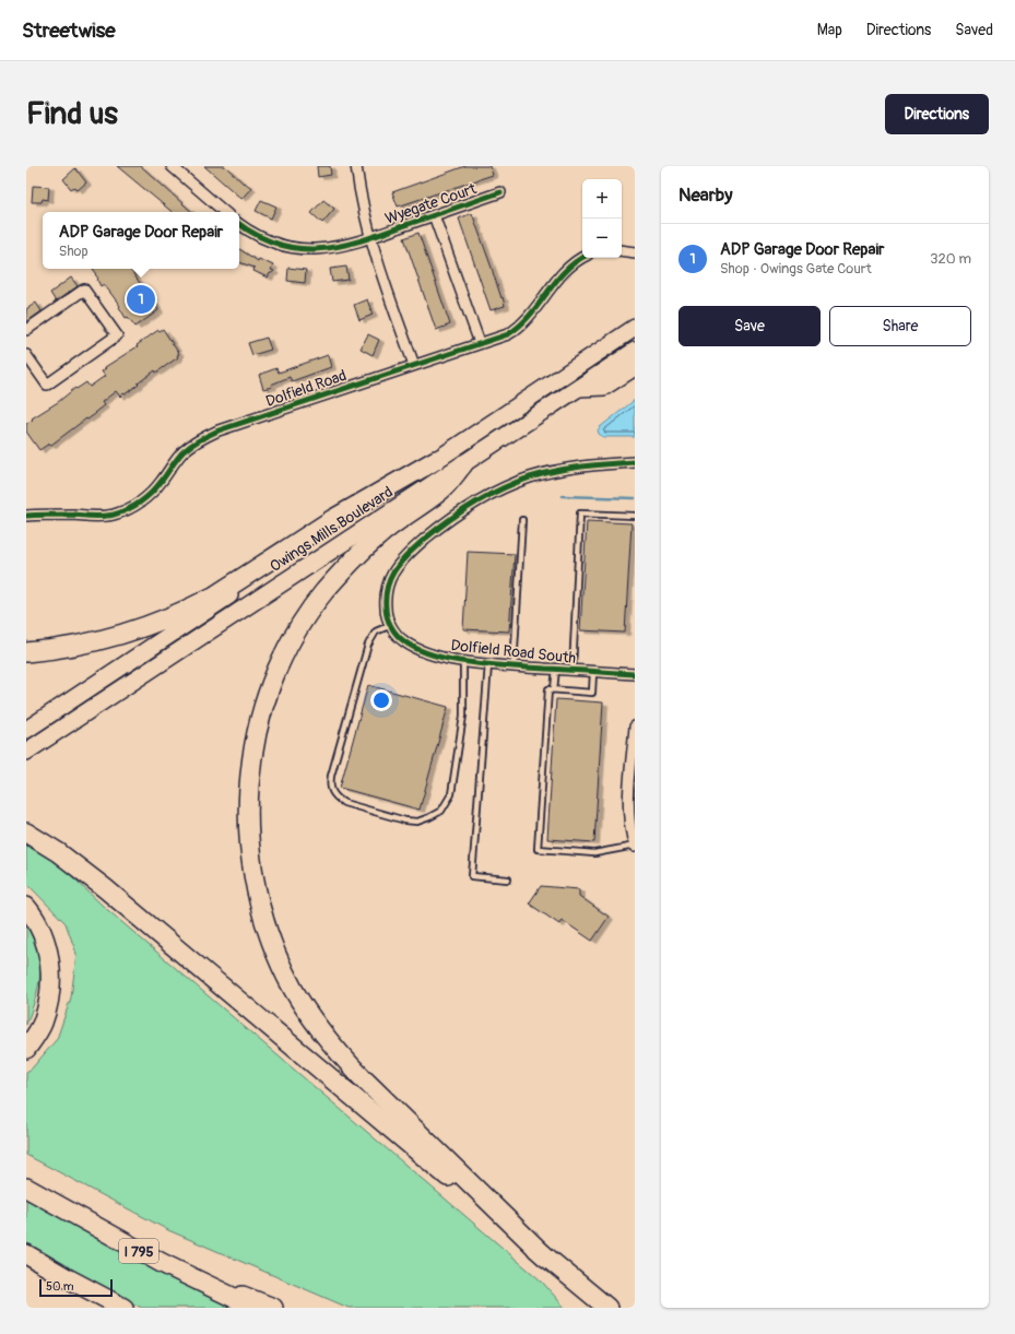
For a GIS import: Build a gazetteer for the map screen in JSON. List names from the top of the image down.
{
  "streets": {
    "highway": ["I 795"],
    "main road": ["Owings Mills Boulevard"],
    "street": ["Wyegate Court", "Dolfield Road", "Dolfield Road South"]
  },
  "crossings": [
    ["Wyegate Court", "Dolfield Road"]
  ],
  "scale_bar": "50 m",
  "page": {
    "header": "Streetwise",
    "nav": ["Map", "Directions", "Saved"],
    "buttons": [
      "Directions",
      ["Save", "Share"]
    ],
    "title": "Find us",
    "heading": "Nearby",
    "map_buttons": ["+", "−"],
    "popup": ["ADP Garage Door Repair", "Shop"],
    "list": [
      {
        "mark": "1",
        "name": "ADP Garage Door Repair",
        "note": "Shop · Owings Gate Court",
        "value": "320 m"
      }
    ],
    "pins": "1",
    "scale": "50 m"
  }
}
